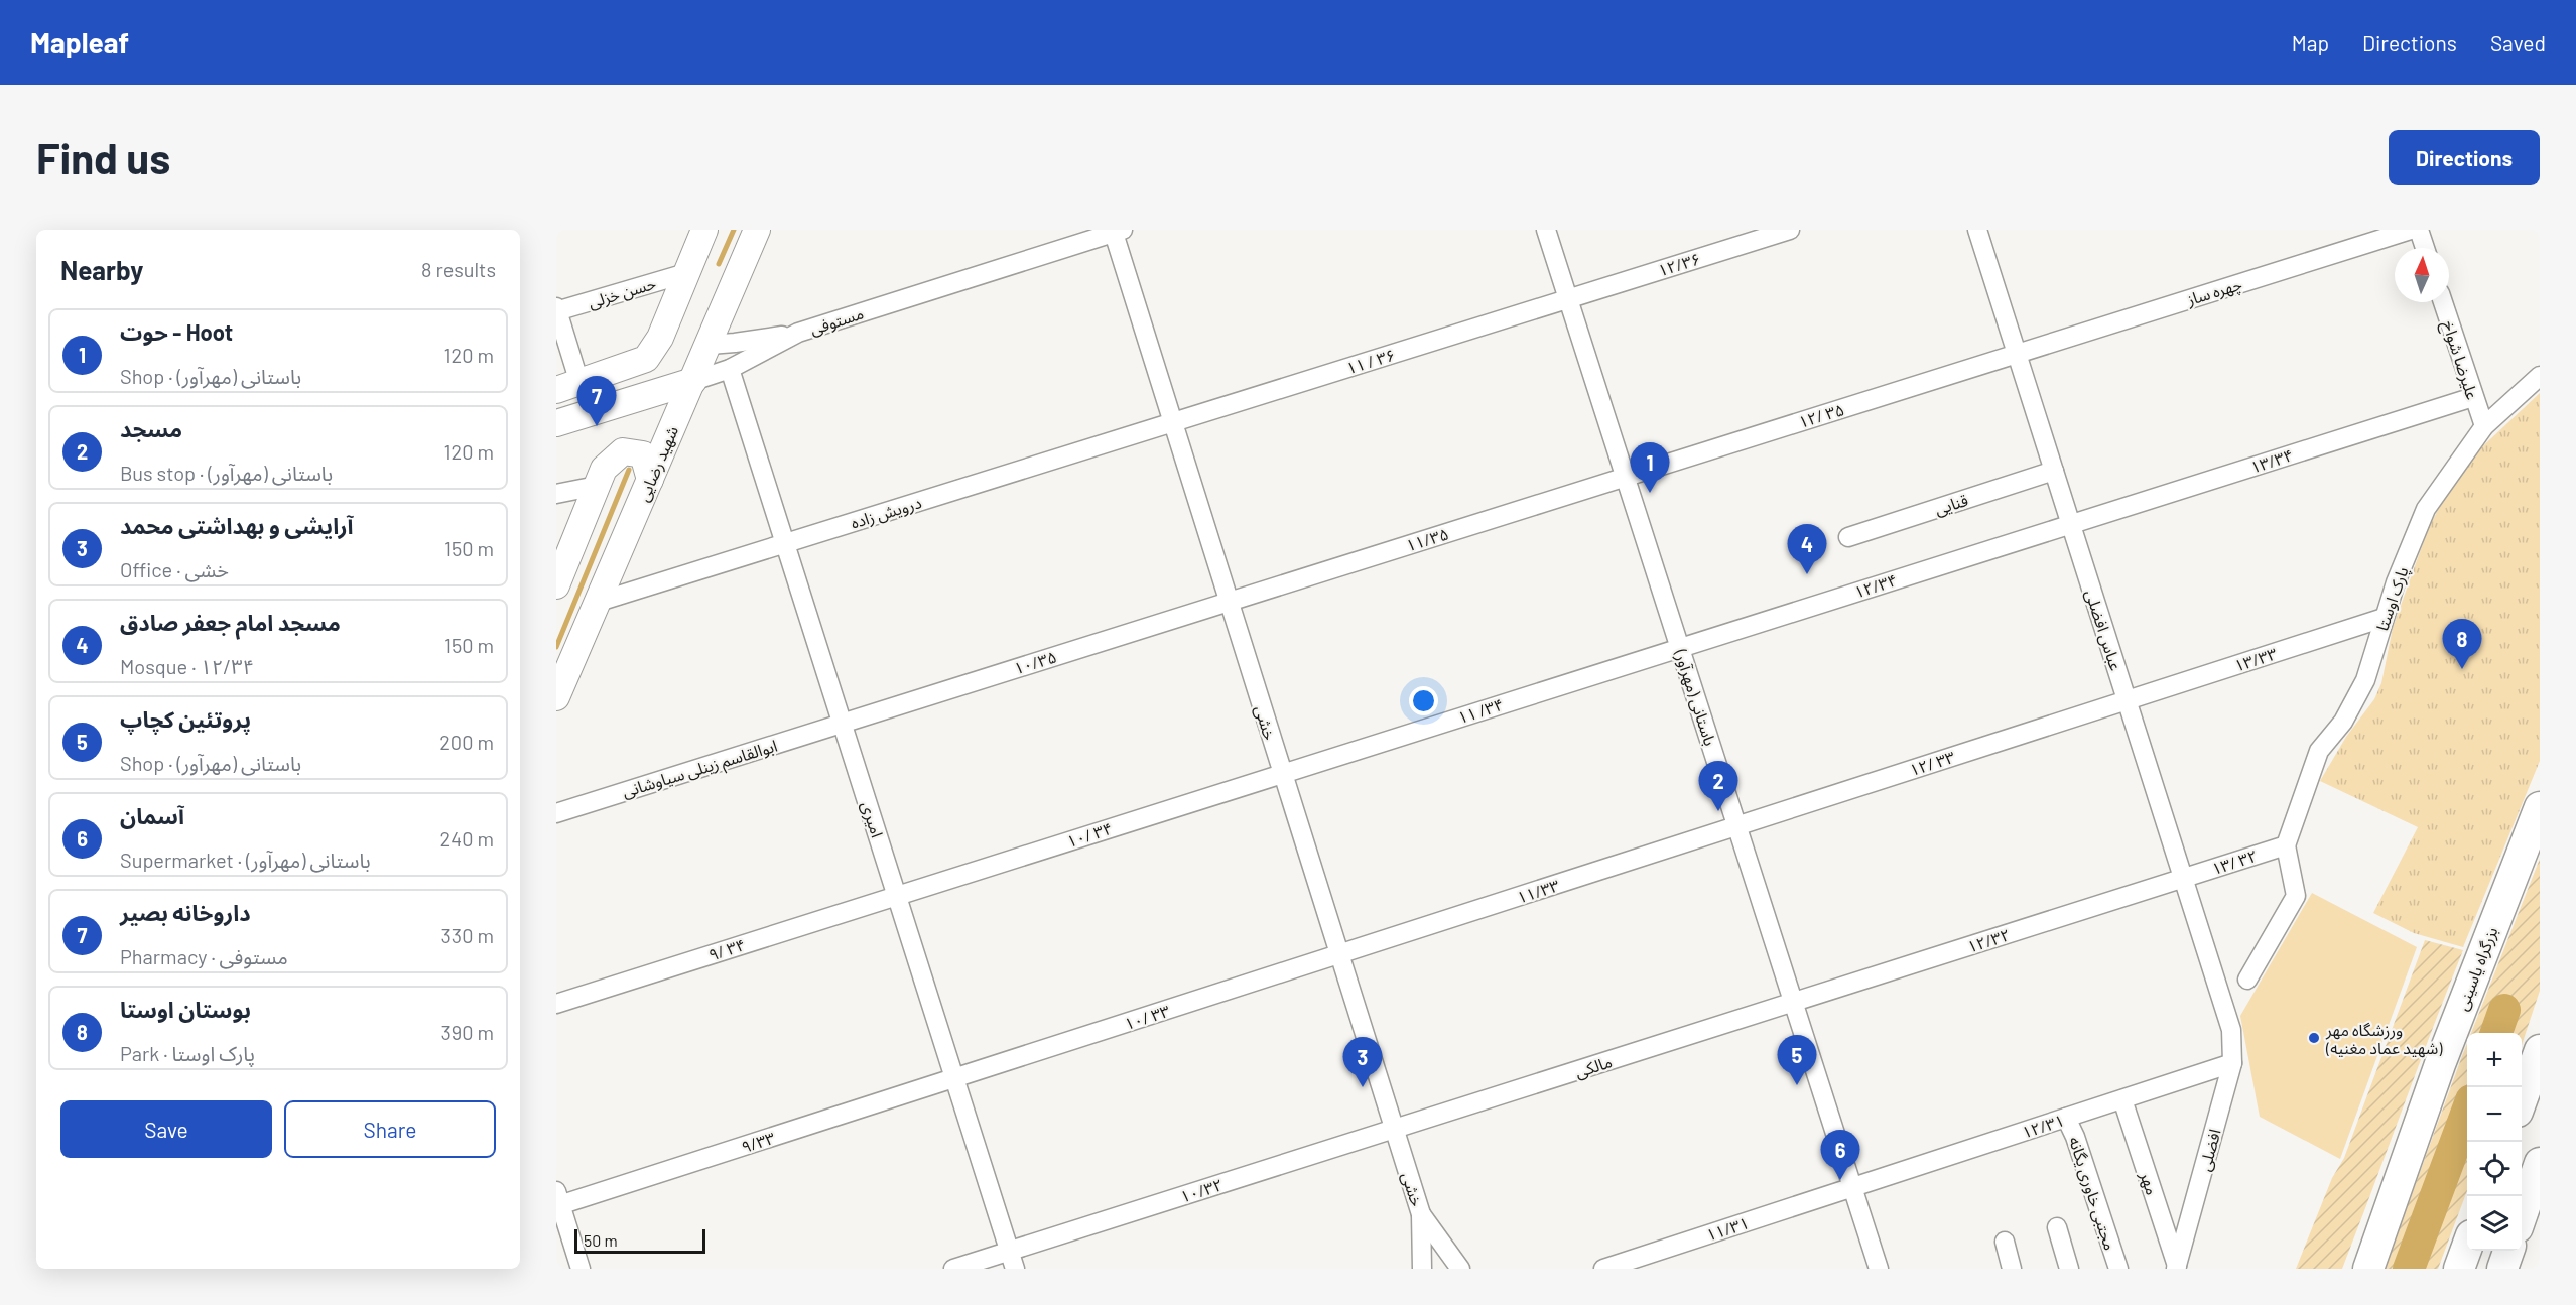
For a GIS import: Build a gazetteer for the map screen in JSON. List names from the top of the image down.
{
  "streets": {
    "highway": ["بزرگراه یاسینی"],
    "main road": ["مستوفی", "شهید رضایی"],
    "street": [
      "۱۲/۳۶",
      "چهره ساز",
      "حسن خزلی",
      "علیرضا شواخ",
      "۱۱ / ۳۶",
      "۱۲/ ۳۵",
      "۱۳/۳۴",
      "قنایی",
      "درویش زاده",
      "۱۱/۳۵",
      "۱۲/۳۴",
      "پارک اوستا",
      "عباس افضلی",
      "۱۳/۳۳",
      "۱۰/۳۵",
      "باستانی (مهرآور)",
      "۱۱ /۳۴",
      "خشی",
      "۱۲/ ۳۳",
      "ابوالقاسم زینلی سیاوشانی",
      "امیری",
      "۱۰/ ۳۴",
      "۱۳/ ۳۲",
      "۱۱/۳۳",
      "۱۲/۳۲",
      "۹/ ۳۴",
      "۱۰/ ۳۳",
      "مالکی",
      "۱۲/۳۱",
      "۹/۳۳",
      "افضلی",
      "مهر",
      "۱۰/۳۲",
      "مجتبی خاوری یگانه",
      "۱۱/۳۱"
    ]
  },
  "crossings": [
    ["۱۲/۳۶", "۱۱ / ۳۶"],
    ["۱۲/۳۶", "باستانی (مهرآور)"],
    ["چهره ساز", "۱۲/ ۳۵"],
    ["چهره ساز", "عباس افضلی"],
    ["مستوفی", "شهید رضایی"],
    ["مستوفی", "خشی"],
    ["مستوفی", "امیری"],
    ["علیرضا شواخ", "۱۳/۳۴"],
    ["علیرضا شواخ", "پارک اوستا"],
    ["۱۱ / ۳۶", "درویش زاده"],
    ["۱۱ / ۳۶", "باستانی (مهرآور)"],
    ["۱۱ / ۳۶", "خشی"],
    ["۱۲/ ۳۵", "۱۱/۳۵"],
    ["۱۲/ ۳۵", "عباس افضلی"],
    ["۱۲/ ۳۵", "باستانی (مهرآور)"],
    ["۱۳/۳۴", "۱۲/۳۴"],
    ["۱۳/۳۴", "عباس افضلی"],
    ["شهید رضایی", "درویش زاده"],
    ["قنایی", "عباس افضلی"],
    ["درویش زاده", "خشی"],
    ["درویش زاده", "امیری"],
    ["۱۱/۳۵", "۱۰/۳۵"],
    ["۱۱/۳۵", "باستانی (مهرآور)"],
    ["۱۱/۳۵", "خشی"],
    ["۱۲/۳۴", "عباس افضلی"],
    ["۱۲/۳۴", "باستانی (مهرآور)"],
    ["۱۲/۳۴", "۱۱ /۳۴"],
    ["پارک اوستا", "۱۳/۳۳"],
    ["پارک اوستا", "۱۳/ ۳۲"],
    ["عباس افضلی", "۱۳/۳۳"],
    ["عباس افضلی", "۱۲/ ۳۳"],
    ["عباس افضلی", "۱۳/ ۳۲"],
    ["عباس افضلی", "۱۲/۳۲"],
    ["عباس افضلی", "افضلی"],
    ["۱۳/۳۳", "۱۲/ ۳۳"],
    ["۱۰/۳۵", "خشی"],
    ["۱۰/۳۵", "ابوالقاسم زینلی سیاوشانی"],
    ["۱۰/۳۵", "امیری"],
    ["باستانی (مهرآور)", "۱۱ /۳۴"],
    ["باستانی (مهرآور)", "۱۲/ ۳۳"],
    ["باستانی (مهرآور)", "۱۱/۳۳"],
    ["باستانی (مهرآور)", "۱۲/۳۲"],
    ["باستانی (مهرآور)", "مالکی"],
    ["باستانی (مهرآور)", "۱۲/۳۱"],
    ["باستانی (مهرآور)", "۱۱/۳۱"],
    ["۱۱ /۳۴", "خشی"],
    ["۱۱ /۳۴", "۱۰/ ۳۴"],
    ["خشی", "۱۰/ ۳۴"],
    ["خشی", "۱۱/۳۳"],
    ["خشی", "۱۰/ ۳۳"],
    ["خشی", "مالکی"],
    ["خشی", "۱۰/۳۲"],
    ["۱۲/ ۳۳", "۱۱/۳۳"],
    ["ابوالقاسم زینلی سیاوشانی", "امیری"],
    ["امیری", "۱۰/ ۳۴"],
    ["امیری", "۹/ ۳۴"],
    ["امیری", "۱۰/ ۳۳"],
    ["امیری", "۹/۳۳"],
    ["امیری", "۱۰/۳۲"],
    ["۱۰/ ۳۴", "۹/ ۳۴"],
    ["۱۳/ ۳۲", "۱۲/۳۲"],
    ["۱۱/۳۳", "۱۰/ ۳۳"],
    ["۱۲/۳۲", "مالکی"],
    ["۱۰/ ۳۳", "۹/۳۳"],
    ["مالکی", "۱۰/۳۲"],
    ["۱۲/۳۱", "افضلی"],
    ["۱۲/۳۱", "مهر"],
    ["۱۲/۳۱", "مجتبی خاوری یگانه"],
    ["۱۲/۳۱", "۱۱/۳۱"],
    ["افضلی", "مهر"]
  ],
  "places": ["ورزشگاه مهر (شهید عماد مغنیه)"],
  "scale_bar": "50 m",
  "north": "top",
  "page": {
    "header": "Mapleaf",
    "nav": ["Map", "Directions", "Saved"],
    "buttons": [
      "Directions",
      ["Save", "Share"]
    ],
    "title": "Find us",
    "heading": ["Nearby", "8 results"],
    "list": [
      {
        "mark": "1",
        "name": "حوت - Hoot",
        "note": "Shop · باستانی (مهرآور)",
        "value": "120 m"
      },
      {
        "mark": "2",
        "name": "مسجد",
        "note": "Bus stop · باستانی (مهرآور)",
        "value": "120 m"
      },
      {
        "mark": "3",
        "name": "آرایشی و بهداشتی محمد",
        "note": "Office · خشی",
        "value": "150 m"
      },
      {
        "mark": "4",
        "name": "مسجد امام جعفر صادق",
        "note": "Mosque · ۱۲/۳۴",
        "value": "150 m"
      },
      {
        "mark": "5",
        "name": "پروتئین کچاپ",
        "note": "Shop · باستانی (مهرآور)",
        "value": "200 m"
      },
      {
        "mark": "6",
        "name": "آسمان",
        "note": "Supermarket · باستانی (مهرآور)",
        "value": "240 m"
      },
      {
        "mark": "7",
        "name": "داروخانه بصیر",
        "note": "Pharmacy · مستوفی",
        "value": "330 m"
      },
      {
        "mark": "8",
        "name": "بوستان اوستا",
        "note": "Park · پارک اوستا",
        "value": "390 m"
      }
    ],
    "pins": [
      "7",
      "1",
      "4",
      "8",
      "2",
      "5",
      "3",
      "6"
    ],
    "map_buttons": ["+", "−"],
    "scale": "50 m"
  }
}
